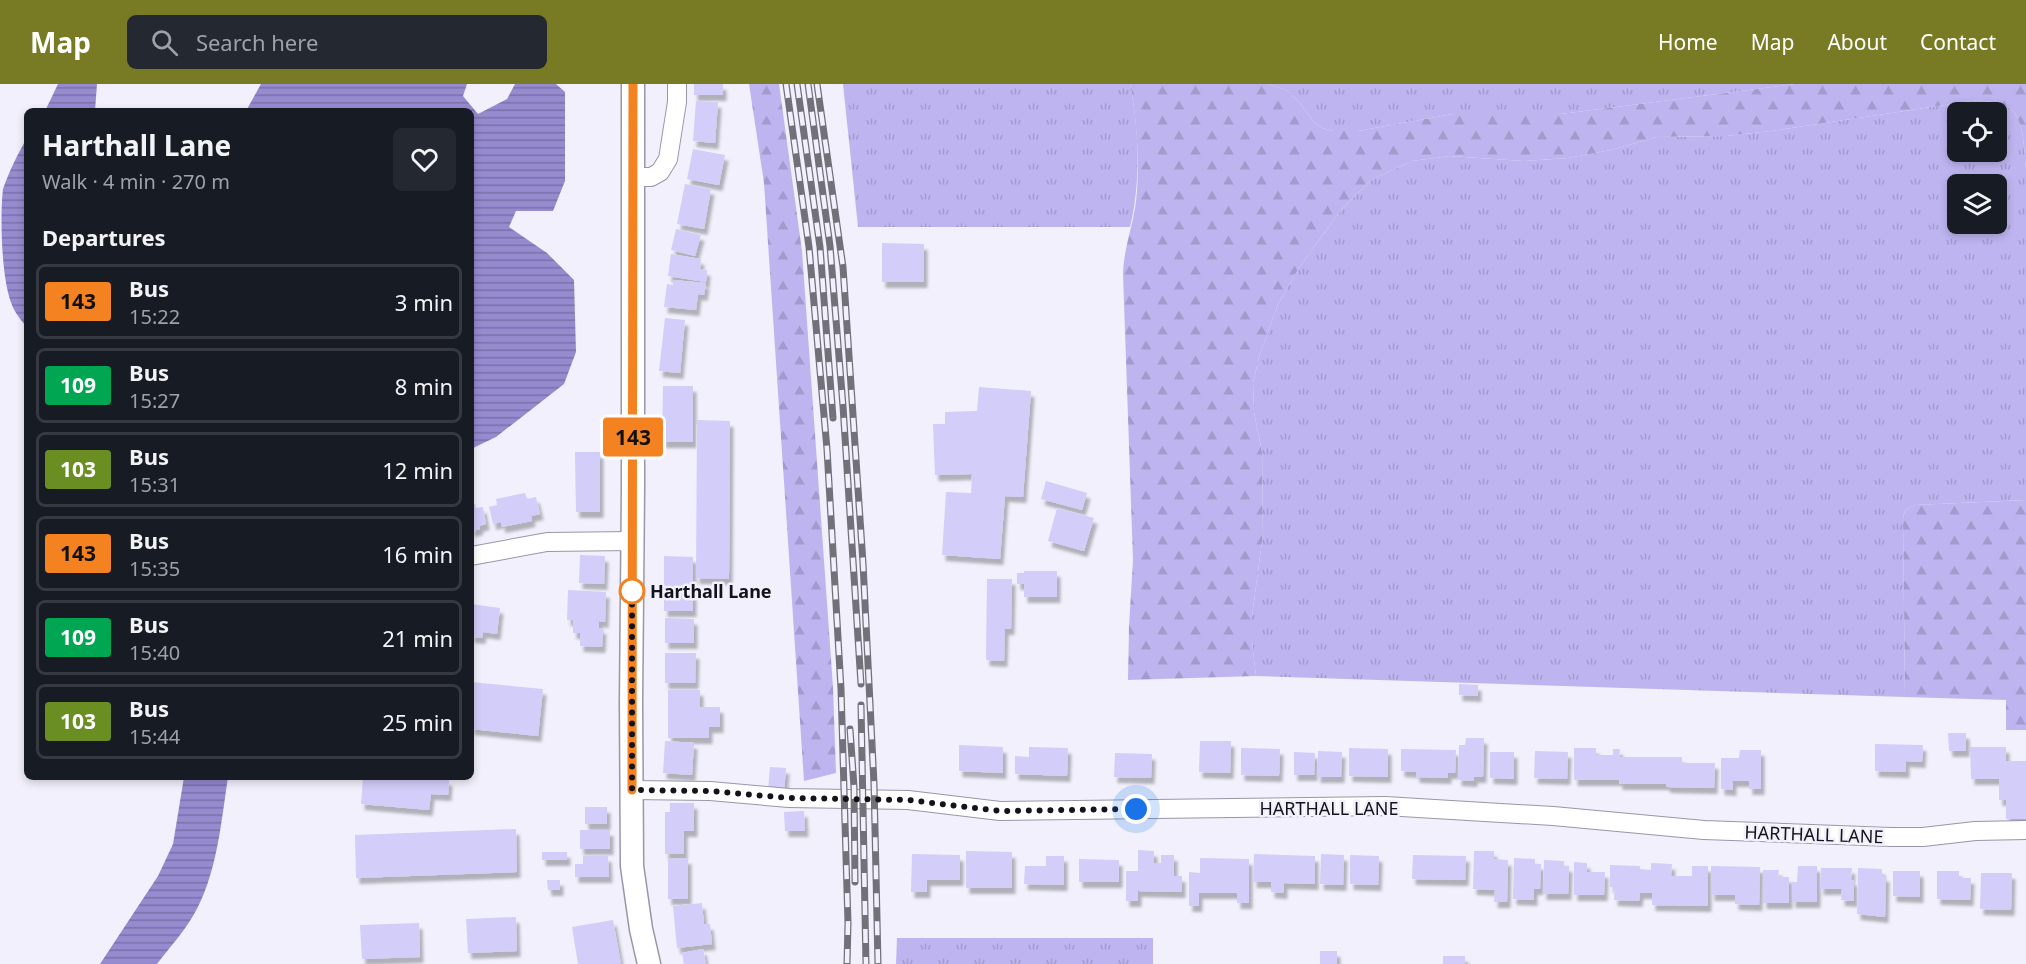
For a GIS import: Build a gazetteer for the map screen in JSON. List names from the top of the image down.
{
  "streets": {
    "street": ["HARTHALL LANE"]
  },
  "places": ["Harthall Lane"],
  "lines": ["bus line 143"],
  "page": {
    "header": "Map",
    "search": "Search here",
    "nav": [
      "Home",
      "Map",
      "About",
      "Contact"
    ],
    "on_map": "143",
    "heading": [
      ["Harthall Lane", "Walk · 4 min · 270 m"],
      "Departures"
    ],
    "list": [
      {
        "mark": "143",
        "name": "Bus",
        "note": "15:22",
        "value": "3 min"
      },
      {
        "mark": "109",
        "name": "Bus",
        "note": "15:27",
        "value": "8 min"
      },
      {
        "mark": "103",
        "name": "Bus",
        "note": "15:31",
        "value": "12 min"
      },
      {
        "mark": "143",
        "name": "Bus",
        "note": "15:35",
        "value": "16 min"
      },
      {
        "mark": "109",
        "name": "Bus",
        "note": "15:40",
        "value": "21 min"
      },
      {
        "mark": "103",
        "name": "Bus",
        "note": "15:44",
        "value": "25 min"
      }
    ]
  }
}
